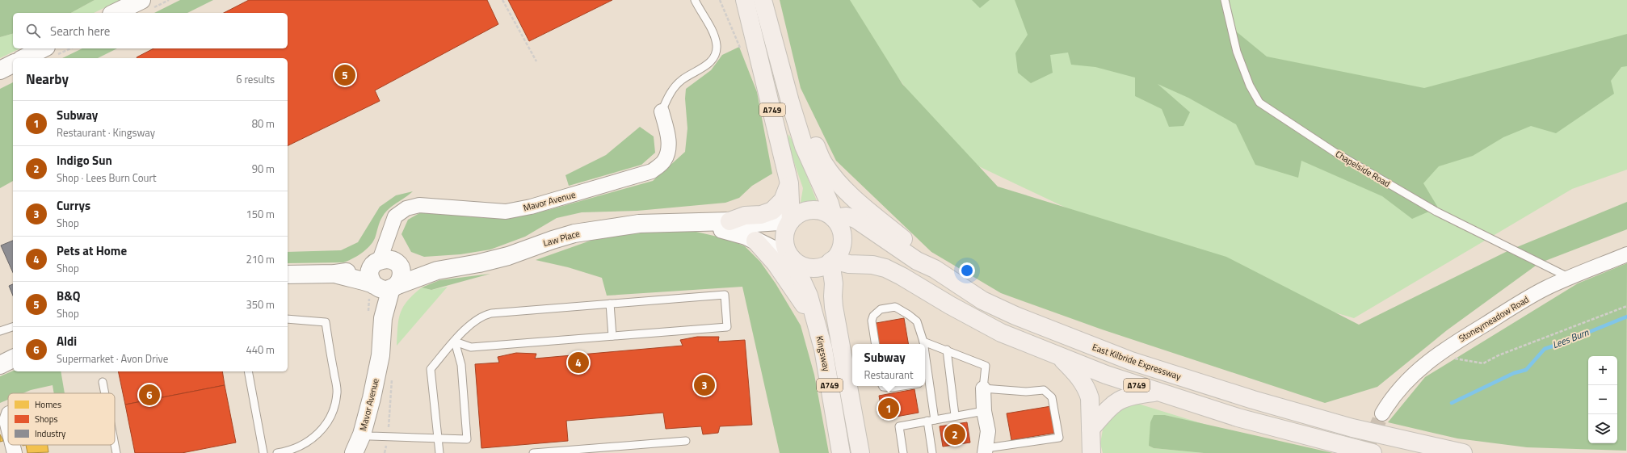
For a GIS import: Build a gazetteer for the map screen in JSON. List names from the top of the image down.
{
  "streets": {
    "main road": ["A749", "Kingsway", "East Kilbride Expressway"],
    "street": ["Mavor Avenue", "Law Place", "Stoneymeadow Road"],
    "lane": ["Chapelside Road"]
  },
  "crossings": [
    ["A749", "Law Place"],
    ["A749", "Kingsway"],
    ["A749", "East Kilbride Expressway"],
    ["Chapelside Road", "Stoneymeadow Road"],
    ["Mavor Avenue", "Law Place"],
    ["Law Place", "Kingsway"],
    ["Law Place", "East Kilbride Expressway"],
    ["Kingsway", "East Kilbride Expressway"]
  ],
  "water": ["Lees Burn"],
  "legend": ["Homes", "Shops", "Industry"],
  "page": {
    "search": "Search here",
    "heading": ["Nearby", "6 results"],
    "pins": [
      "5",
      "4",
      "3",
      "6",
      "1",
      "2"
    ],
    "list": [
      {
        "mark": "1",
        "name": "Subway",
        "note": "Restaurant · Kingsway",
        "value": "80 m"
      },
      {
        "mark": "2",
        "name": "Indigo Sun",
        "note": "Shop · Lees Burn Court",
        "value": "90 m"
      },
      {
        "mark": "3",
        "name": "Currys",
        "note": "Shop",
        "value": "150 m"
      },
      {
        "mark": "4",
        "name": "Pets at Home",
        "note": "Shop",
        "value": "210 m"
      },
      {
        "mark": "5",
        "name": "B&Q",
        "note": "Shop",
        "value": "350 m"
      },
      {
        "mark": "6",
        "name": "Aldi",
        "note": "Supermarket · Avon Drive",
        "value": "440 m"
      }
    ],
    "popup": ["Subway", "Restaurant"],
    "map_buttons": ["+", "−"]
  }
}
